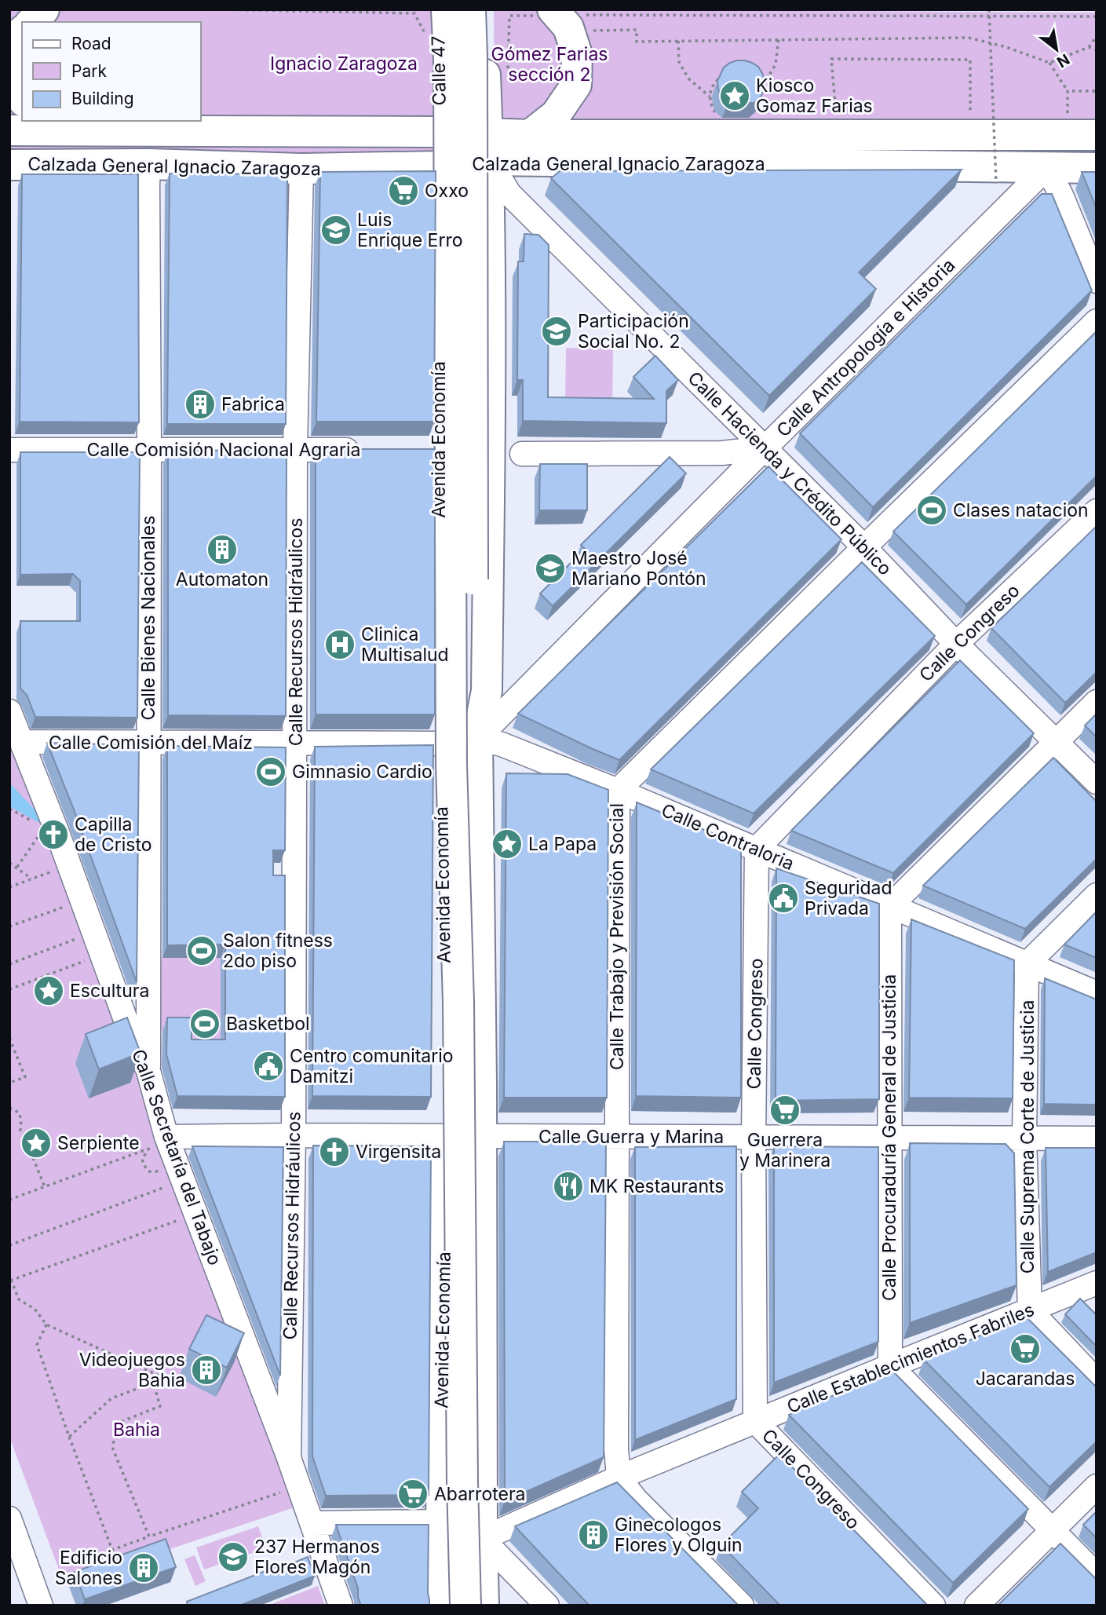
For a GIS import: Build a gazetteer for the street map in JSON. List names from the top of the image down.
{
  "streets": {
    "main road": ["Calle 47", "Calzada General Ignacio Zaragoza", "Avenida Economía"],
    "street": [
      "Calle Antropología e Historia",
      "Calle Comisión Nacional Agraria",
      "Calle Hacienda y Crédito Público",
      "Calle Bienes Nacionales",
      "Calle Recursos Hidráulicos",
      "Calle Congreso",
      "Calle Comisión del Maíz",
      "Calle Contraloria",
      "Calle Trabajo y Previsión Social",
      "Calle Guerra y Marina",
      "Calle Suprema Corte de Justicia",
      "Calle Procuraduría General de Justicia",
      "Calle Secretaría del Tabajo",
      "Calle Establecimientos Fabriles"
    ]
  },
  "crossings": [
    ["Calle 47", "Calzada General Ignacio Zaragoza"],
    ["Calle 47", "Avenida Economía"],
    ["Calzada General Ignacio Zaragoza", "Calle Antropología e Historia"],
    ["Calzada General Ignacio Zaragoza", "Avenida Economía"],
    ["Calzada General Ignacio Zaragoza", "Calle Hacienda y Crédito Público"],
    ["Calzada General Ignacio Zaragoza", "Calle Bienes Nacionales"],
    ["Calzada General Ignacio Zaragoza", "Calle Recursos Hidráulicos"],
    ["Calle Antropología e Historia", "Avenida Economía"],
    ["Calle Antropología e Historia", "Calle Hacienda y Crédito Público"],
    ["Calle Antropología e Historia", "Calle Comisión del Maíz"],
    ["Calle Antropología e Historia", "Calle Contraloria"],
    ["Avenida Economía", "Calle Hacienda y Crédito Público"],
    ["Avenida Economía", "Calle Comisión del Maíz"],
    ["Avenida Economía", "Calle Contraloria"],
    ["Avenida Economía", "Calle Guerra y Marina"],
    ["Avenida Economía", "Calle Establecimientos Fabriles"],
    ["Calle Comisión Nacional Agraria", "Calle Bienes Nacionales"],
    ["Calle Comisión Nacional Agraria", "Calle Recursos Hidráulicos"],
    ["Calle Hacienda y Crédito Público", "Calle Congreso"],
    ["Calle Hacienda y Crédito Público", "Calle Trabajo y Previsión Social"],
    ["Calle Bienes Nacionales", "Calle Comisión del Maíz"],
    ["Calle Bienes Nacionales", "Calle Secretaría del Tabajo"],
    ["Calle Recursos Hidráulicos", "Calle Comisión del Maíz"],
    ["Calle Recursos Hidráulicos", "Calle Guerra y Marina"],
    ["Calle Recursos Hidráulicos", "Calle Secretaría del Tabajo"],
    ["Calle Congreso", "Calle Contraloria"],
    ["Calle Congreso", "Calle Guerra y Marina"],
    ["Calle Congreso", "Calle Establecimientos Fabriles"],
    ["Calle Comisión del Maíz", "Calle Contraloria"],
    ["Calle Comisión del Maíz", "Calle Secretaría del Tabajo"],
    ["Calle Contraloria", "Calle Trabajo y Previsión Social"],
    ["Calle Contraloria", "Calle Suprema Corte de Justicia"],
    ["Calle Contraloria", "Calle Procuraduría General de Justicia"],
    ["Calle Trabajo y Previsión Social", "Calle Guerra y Marina"],
    ["Calle Trabajo y Previsión Social", "Calle Establecimientos Fabriles"],
    ["Calle Guerra y Marina", "Calle Suprema Corte de Justicia"],
    ["Calle Guerra y Marina", "Calle Procuraduría General de Justicia"],
    ["Calle Guerra y Marina", "Calle Secretaría del Tabajo"],
    ["Calle Suprema Corte de Justicia", "Calle Establecimientos Fabriles"],
    ["Calle Procuraduría General de Justicia", "Calle Establecimientos Fabriles"]
  ],
  "parks": ["Gómez Farias sección 2", "Ignacio Zaragoza", "Bahia"],
  "places": {
    "place": [
      "Kiosco Gomaz Farias",
      "La Papa",
      "Escultura",
      "Serpiente"
    ],
    "supermarket": [
      "Oxxo",
      "Guerrera y Marinera",
      "Jacarandas",
      "Abarrotera"
    ],
    "school or university": [
      "Luis Enrique Erro",
      "Participación Social No. 2",
      "Maestro José Mariano Pontón",
      "237 Hermanos Flores Magón"
    ],
    "building": [
      "Fabrica",
      "Automaton",
      "Videojuegos Bahia",
      "Ginecologos Flores y Olguin",
      "Edificio Salones"
    ],
    "sports": [
      "Clases natacion",
      "Gimnasio Cardio",
      "Salon fitness 2do piso",
      "Basketbol"
    ],
    "hospital": ["Clinica Multisalud"],
    "church": ["Capilla de Cristo", "Virgensita"],
    "public building": ["Seguridad Privada", "Centro comunitario Damitzi"],
    "restaurant": ["MK Restaurants"]
  },
  "legend": ["Road", "Park", "Building"],
  "north": "bottom right"
}
